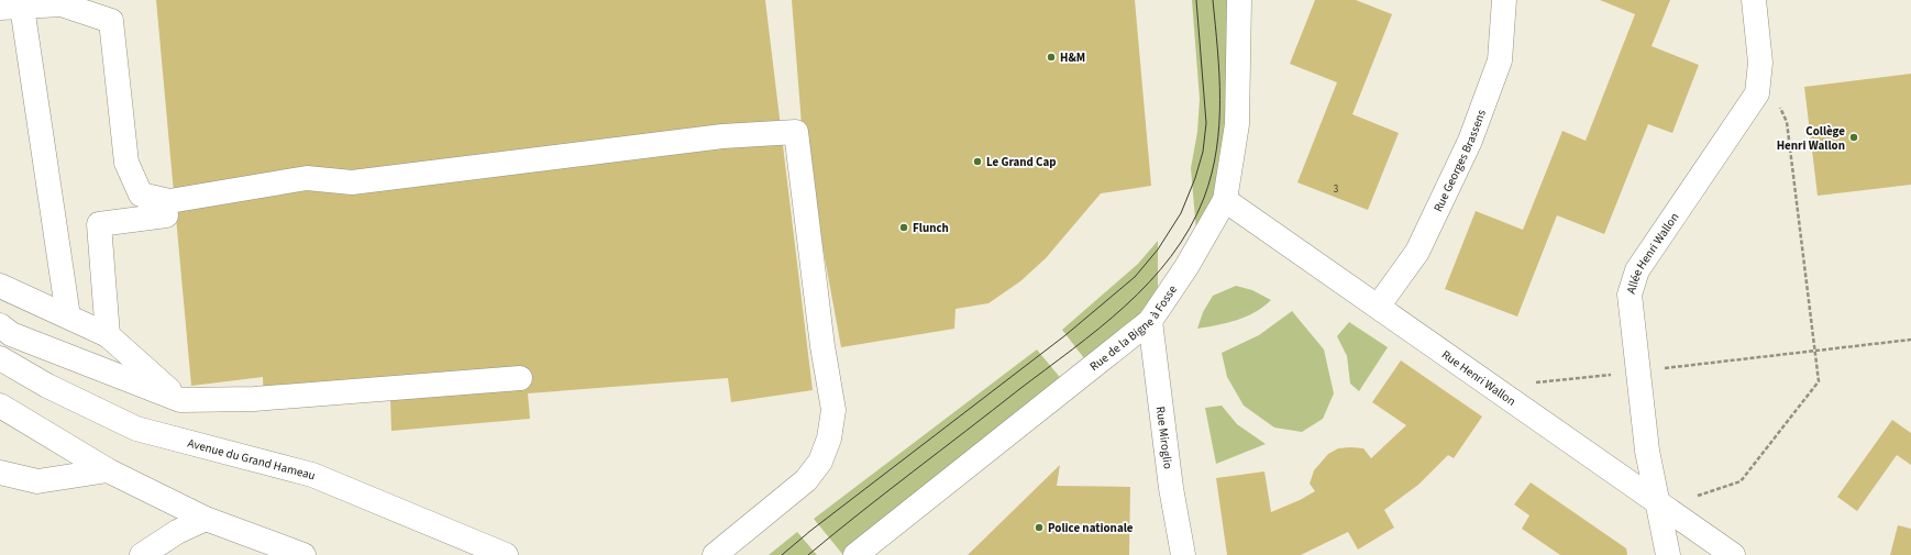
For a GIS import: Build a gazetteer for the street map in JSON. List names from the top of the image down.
{
  "streets": {
    "street": [
      "Rue Georges Brassens",
      "Allée Henri Wallon",
      "Rue de la Bigne à Fosse",
      "Rue Henri Wallon",
      "Rue Miroglio",
      "Avenue du Grand Hameau"
    ]
  },
  "crossings": [
    ["Rue Georges Brassens", "Rue Henri Wallon"],
    ["Allée Henri Wallon", "Rue Henri Wallon"],
    ["Rue de la Bigne à Fosse", "Rue Henri Wallon"],
    ["Rue de la Bigne à Fosse", "Rue Miroglio"]
  ],
  "places": [
    "H&M",
    "Collège Henri Wallon",
    "Le Grand Cap",
    "Flunch",
    "Police nationale"
  ],
  "house_numbers": ["3"]
}
